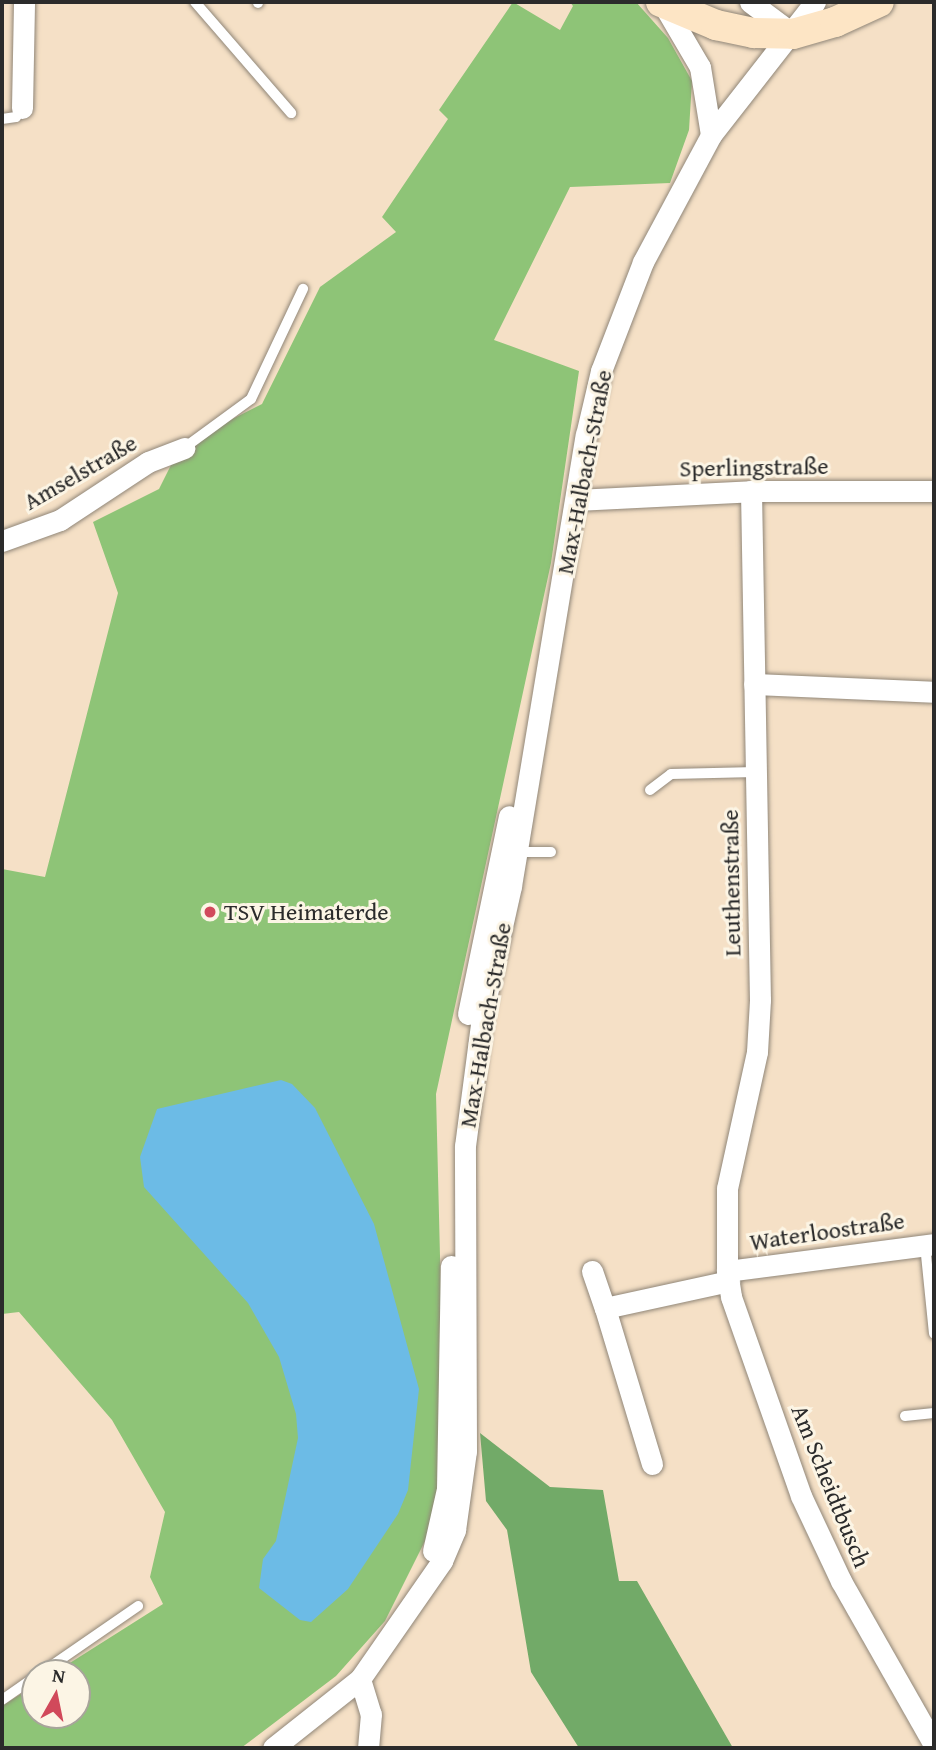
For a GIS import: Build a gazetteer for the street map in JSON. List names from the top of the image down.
{
  "streets": {
    "street": [
      "Sperlingstraße",
      "Amselstraße",
      "Max-Halbach-Straße",
      "Leuthenstraße",
      "Waterloostraße",
      "Am Scheidtbusch"
    ]
  },
  "crossings": [
    ["Sperlingstraße", "Max-Halbach-Straße"],
    ["Sperlingstraße", "Leuthenstraße"],
    ["Leuthenstraße", "Waterloostraße"],
    ["Leuthenstraße", "Am Scheidtbusch"],
    ["Waterloostraße", "Am Scheidtbusch"]
  ],
  "places": ["TSV Heimaterde"],
  "north": "top"
}
